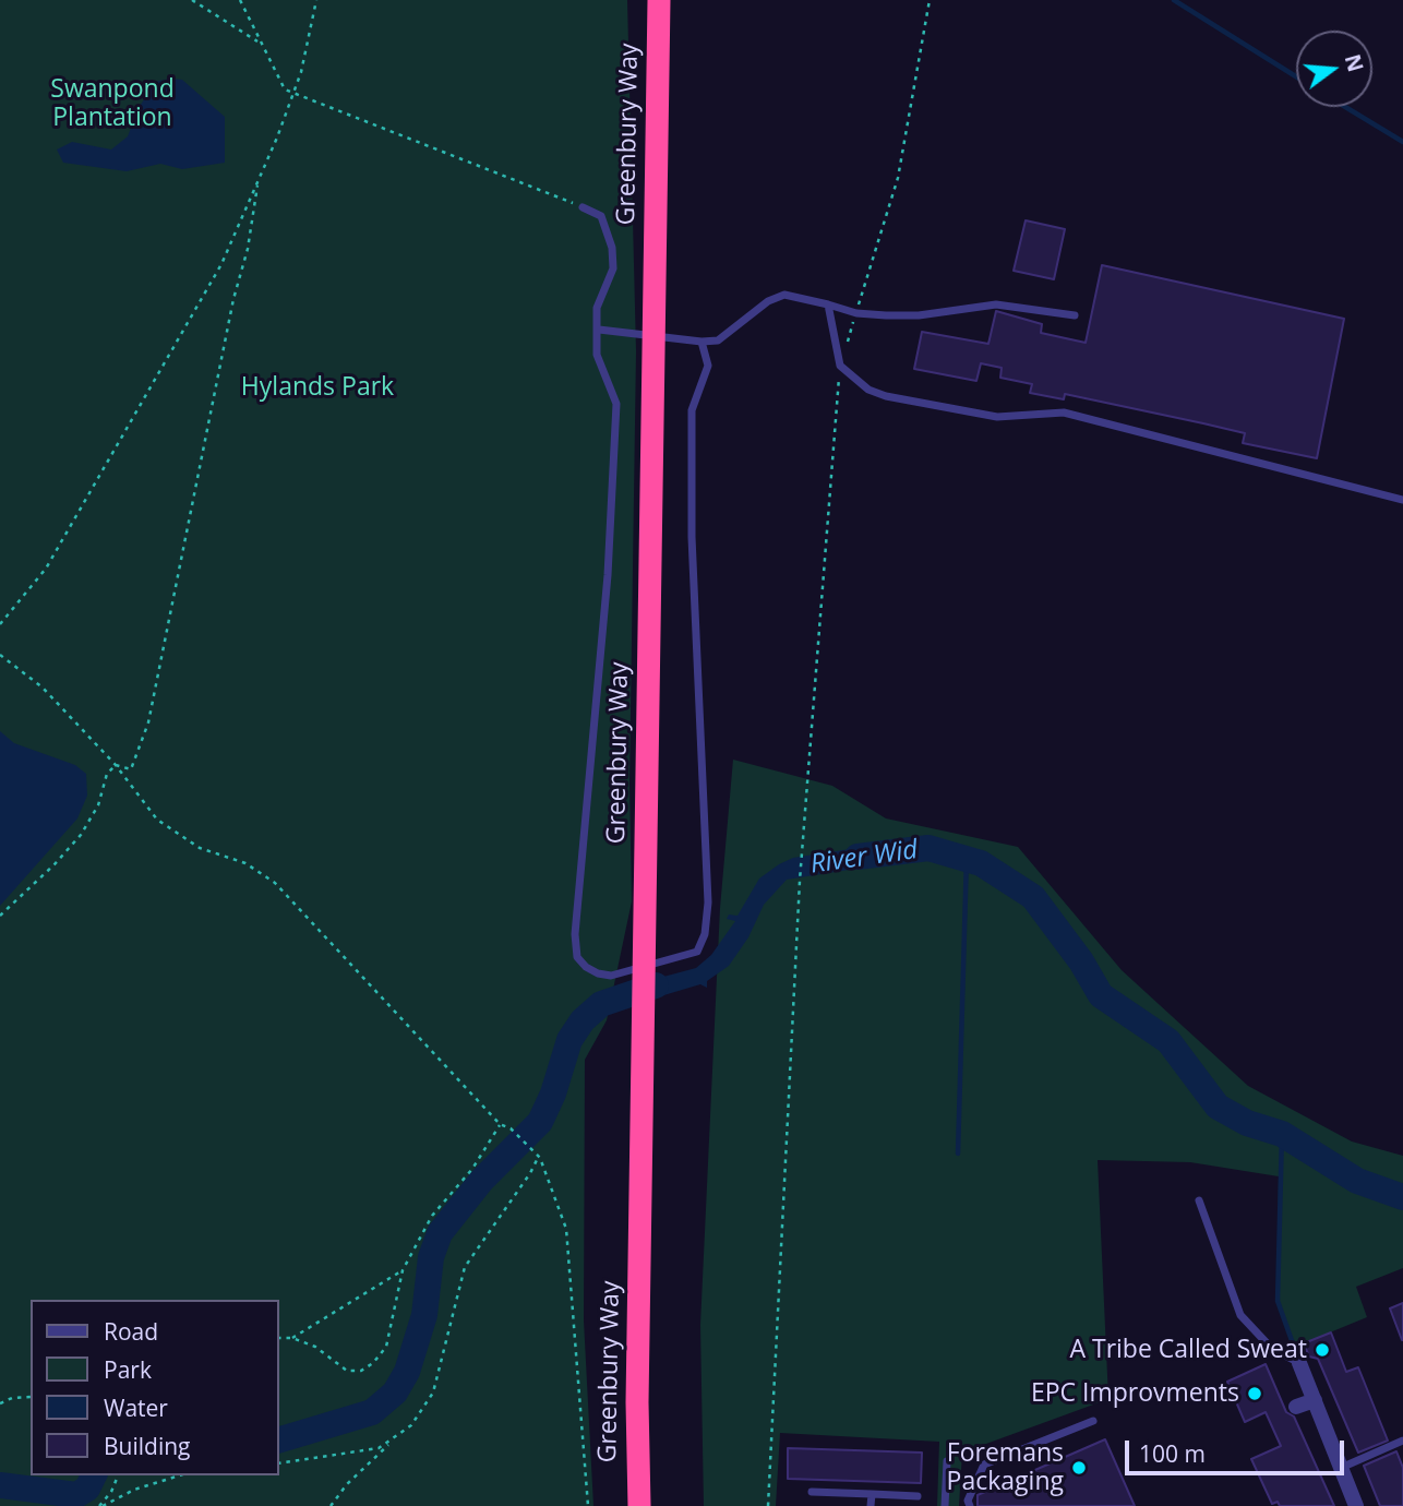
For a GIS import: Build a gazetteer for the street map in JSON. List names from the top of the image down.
{
  "streets": {
    "highway": ["Greenbury Way"]
  },
  "water": ["River Wid"],
  "parks": ["Swanpond Plantation", "Hylands Park"],
  "places": ["A Tribe Called Sweat", "EPC Improvments", "Foremans Packaging"],
  "legend": [
    "Road",
    "Park",
    "Water",
    "Building"
  ],
  "scale_bar": "100 m",
  "north": "right"
}
